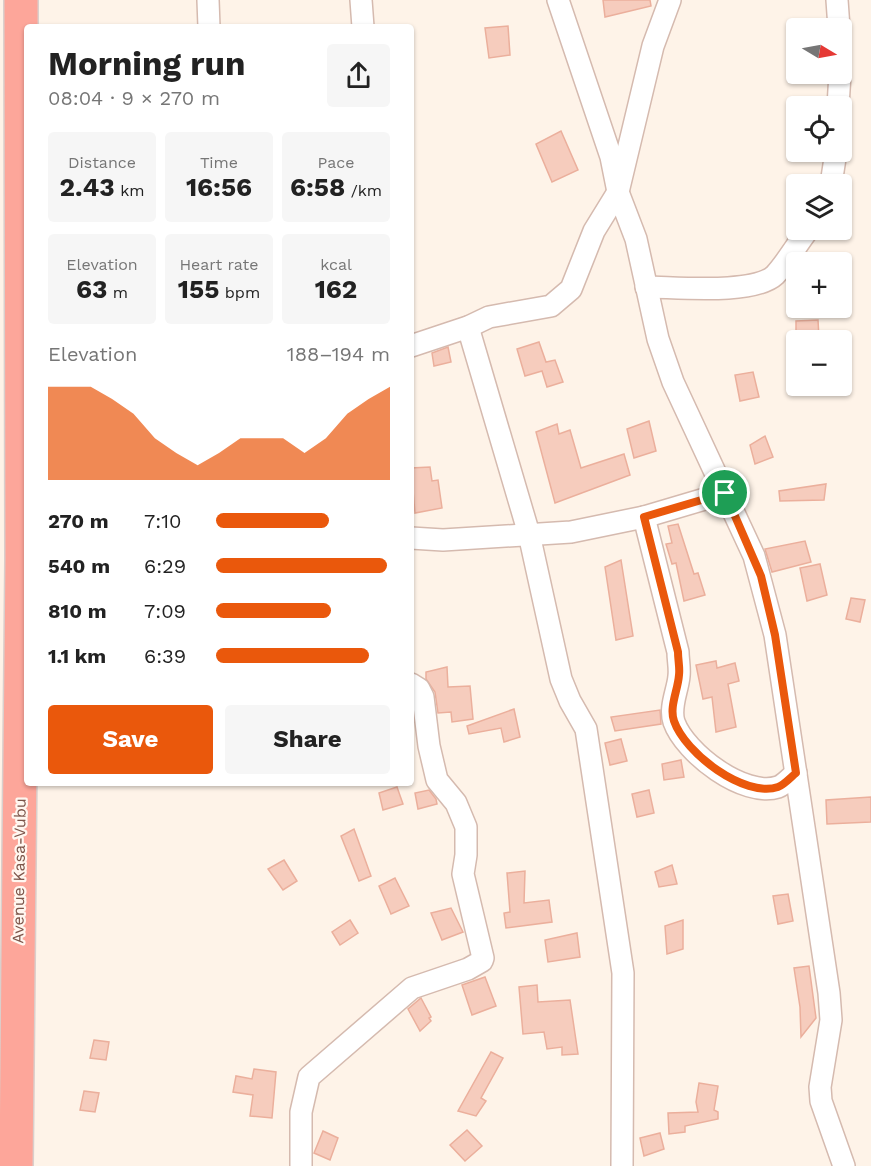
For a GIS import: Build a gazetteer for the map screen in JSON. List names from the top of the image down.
{
  "streets": {
    "highway": ["Avenue Kasa-Vubu"]
  },
  "north": "right",
  "page": {
    "map_buttons": ["+", "−"],
    "heading": ["Morning run", "08:04 · 9 × 270 m"],
    "stats": [
      ["Distance", "2.43 km"],
      ["Time", "16:56"],
      ["Pace", "6:58 /km"],
      ["Elevation", "63 m"],
      ["Heart rate", "155 bpm"],
      ["kcal", "162"]
    ],
    "chart": ["Elevation", "188–194 m"],
    "list": [
      {
        "name": "270 m",
        "note": "7:10"
      },
      {
        "name": "540 m",
        "note": "6:29"
      },
      {
        "name": "810 m",
        "note": "7:09"
      },
      {
        "name": "1.1 km",
        "note": "6:39"
      }
    ],
    "buttons": ["Save", "Share"]
  }
}
